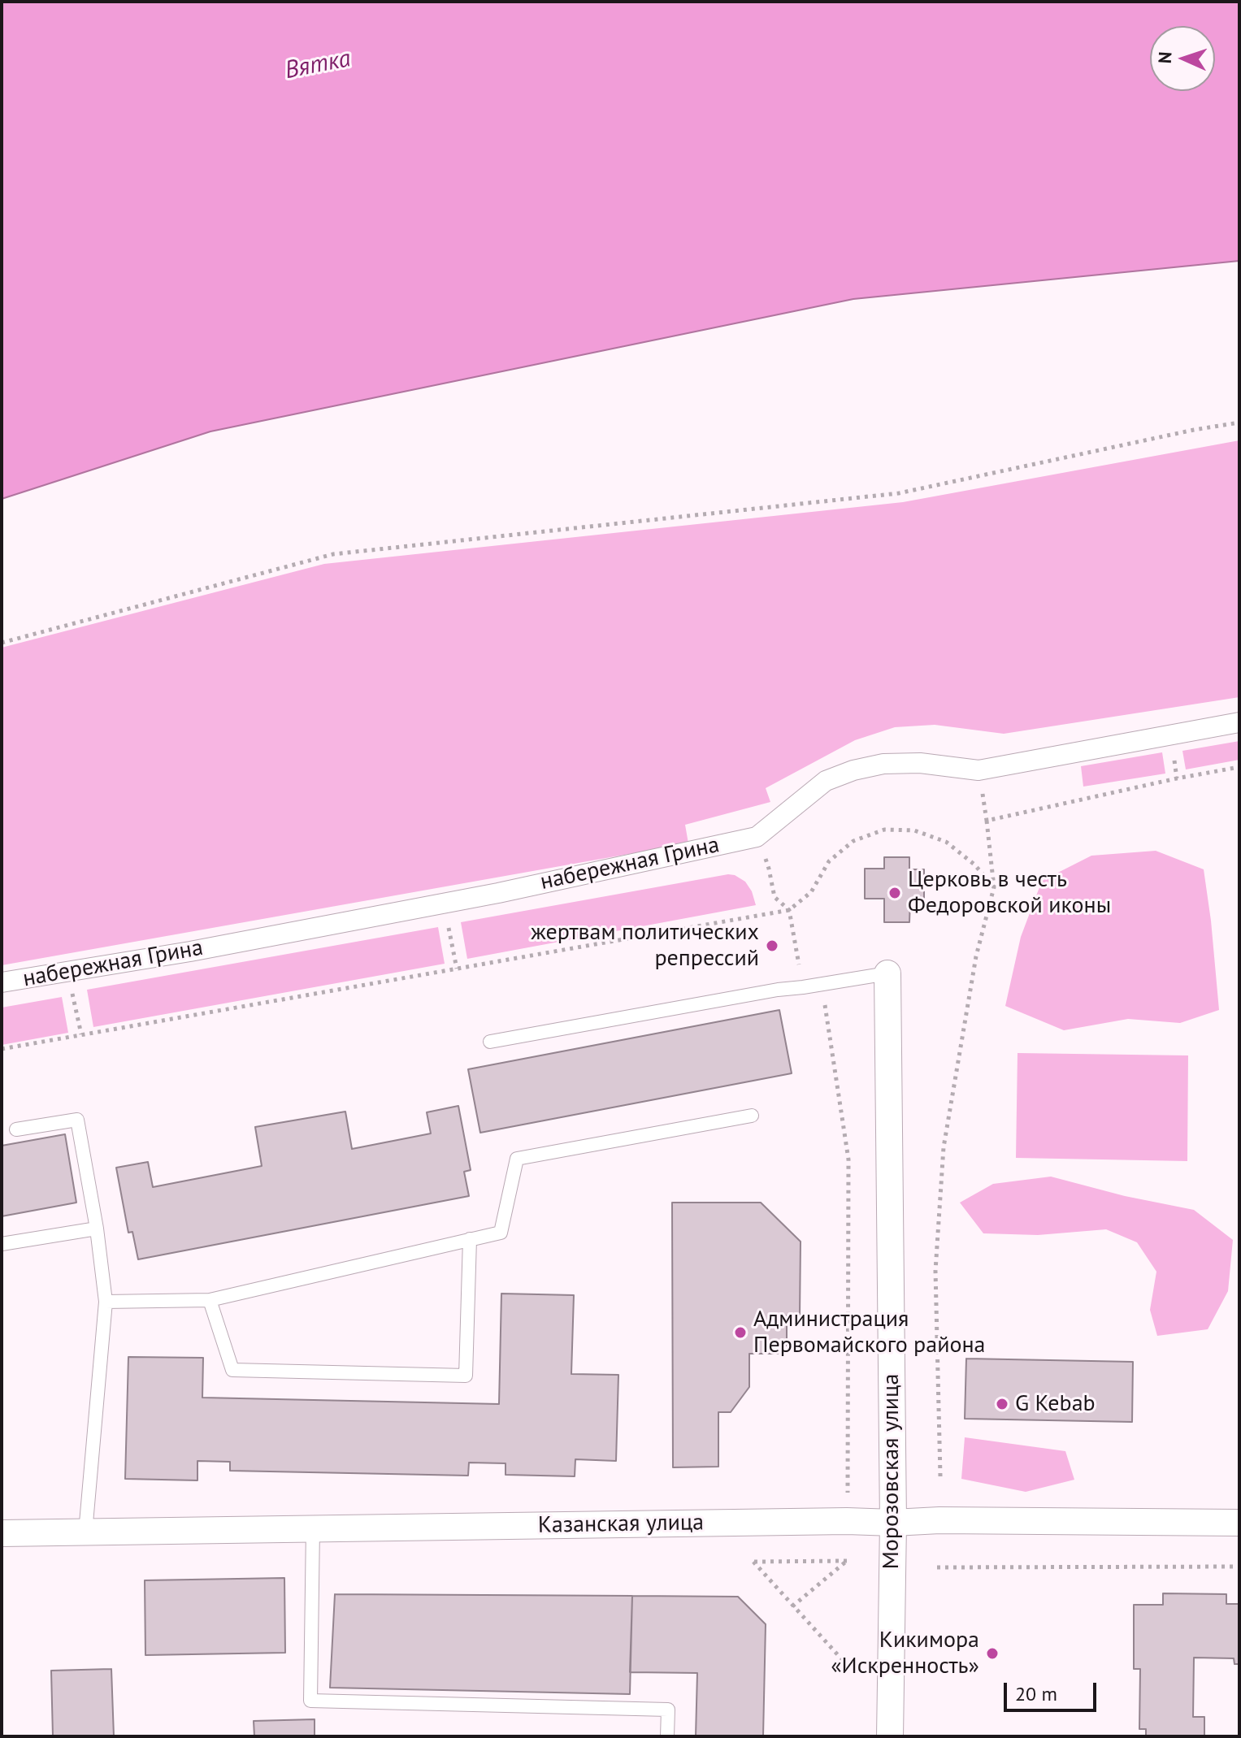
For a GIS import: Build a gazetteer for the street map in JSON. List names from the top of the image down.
{
  "streets": {
    "street": ["набережная Грина", "Морозовская улица", "Казанская улица"]
  },
  "crossings": [
    ["Морозовская улица", "Казанская улица"]
  ],
  "water": ["Вятка"],
  "places": [
    "Церковь в честь Федоровской иконы",
    "жертвам политических репрессий",
    "Администрация Первомайского района",
    "G Kebab",
    "Кикимора «Искренность»"
  ],
  "scale_bar": "20 m",
  "north": "left"
}
